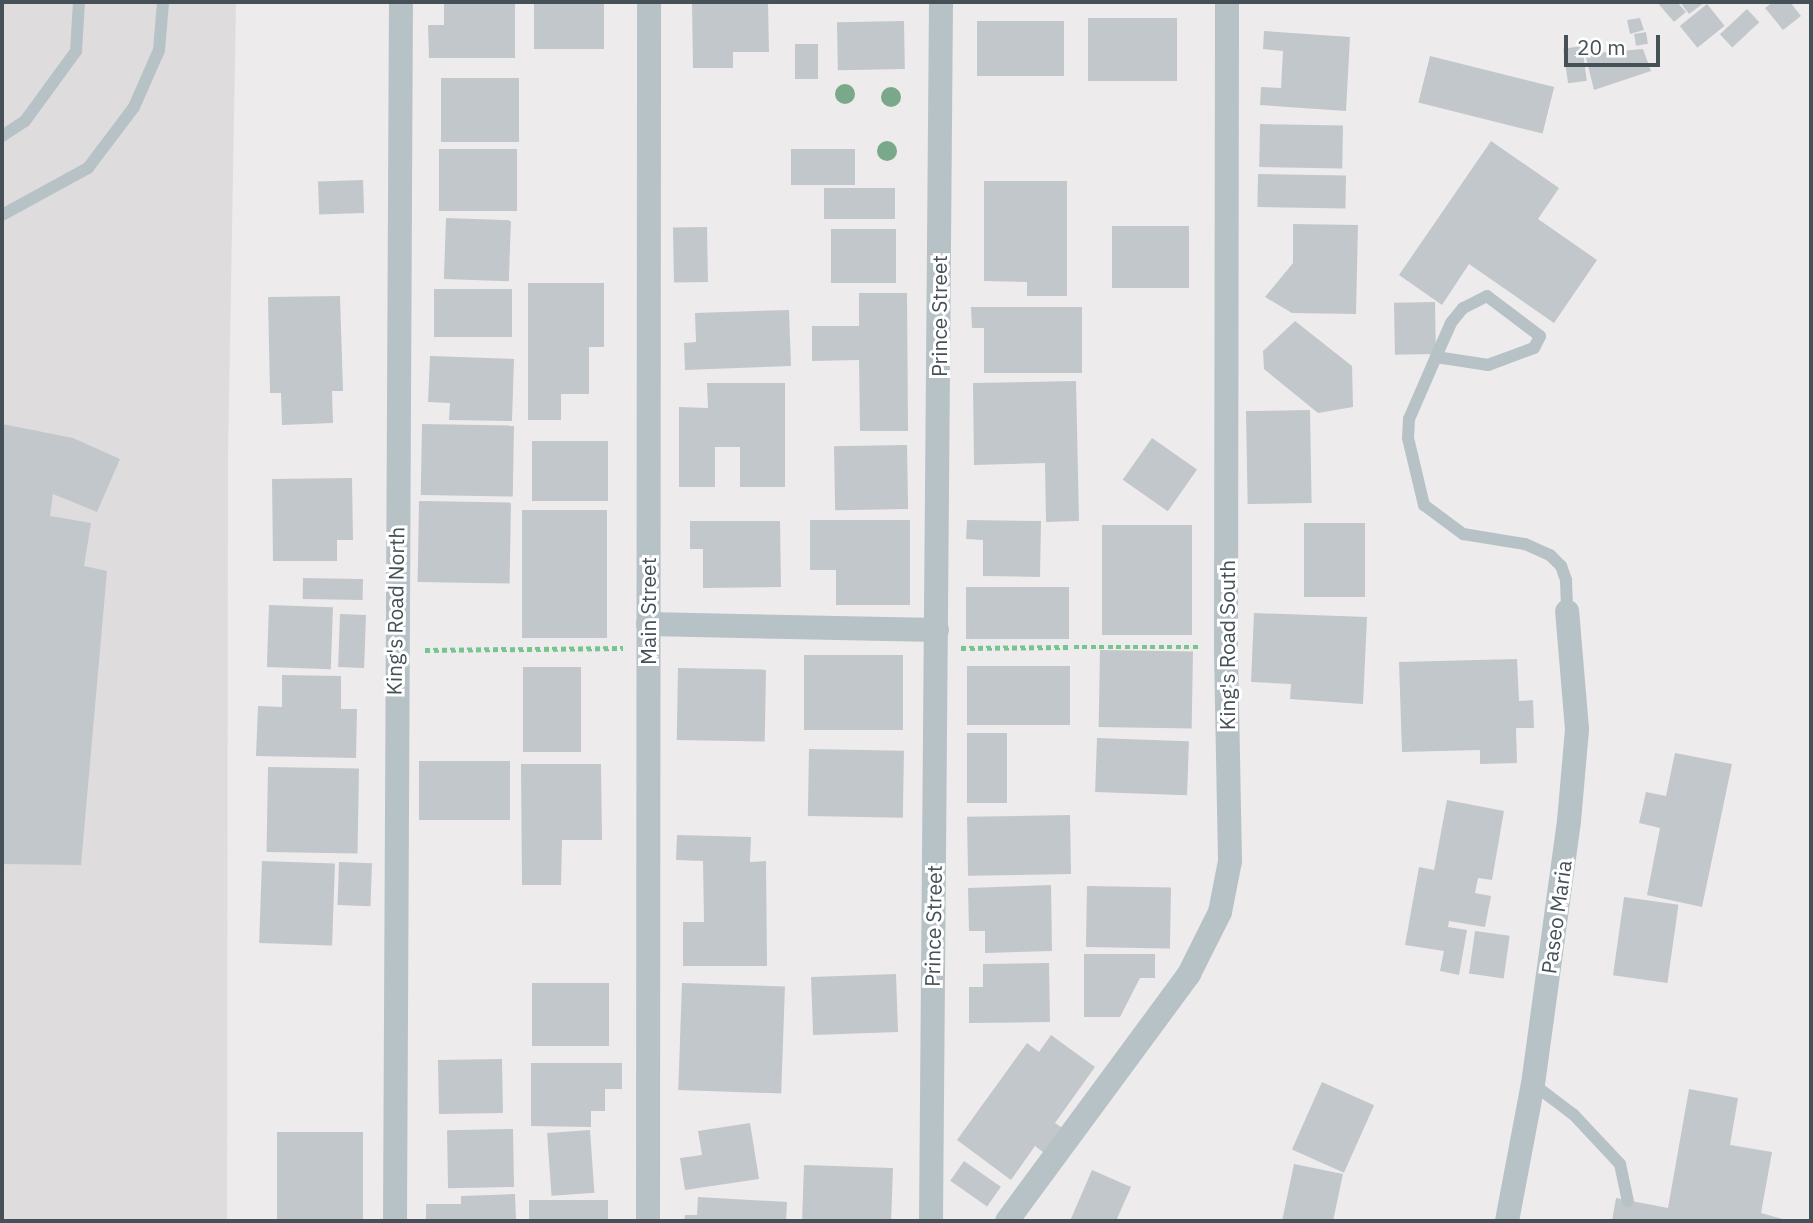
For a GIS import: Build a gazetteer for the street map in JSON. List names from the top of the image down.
{
  "streets": {
    "street": [
      "Prince Street",
      "King's Road North",
      "Main Street",
      "King's Road South",
      "Paseo Maria"
    ]
  },
  "scale_bar": "20 m"
}
